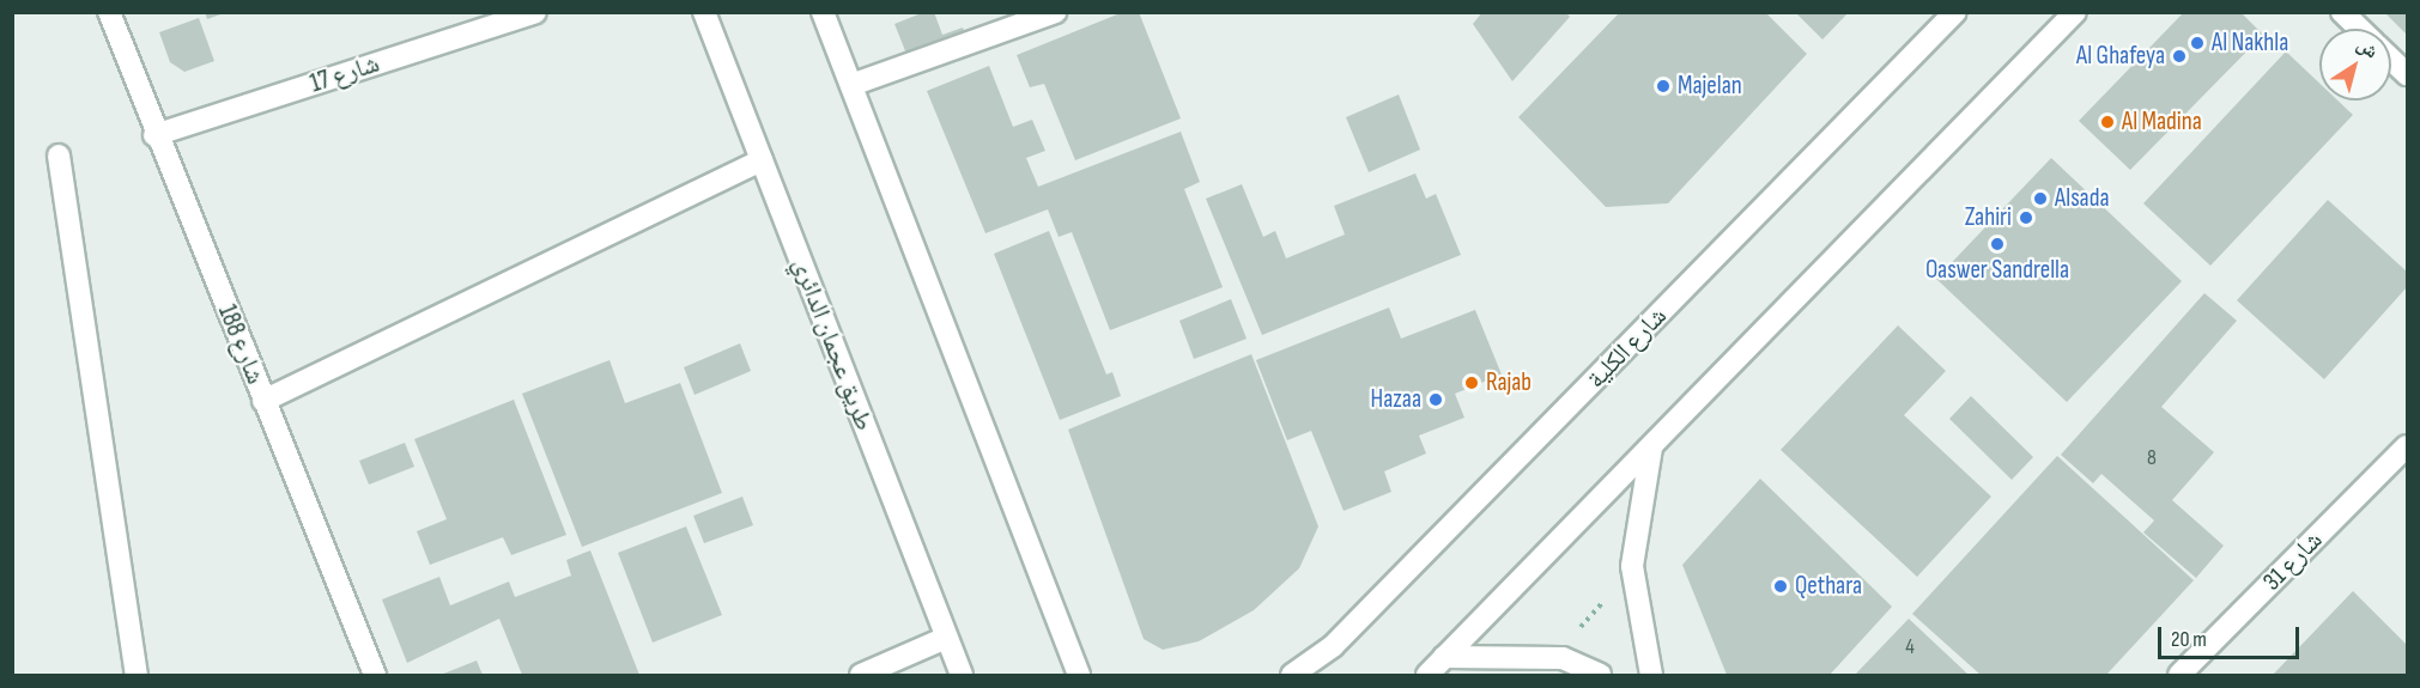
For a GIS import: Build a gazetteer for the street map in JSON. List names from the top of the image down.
{
  "streets": {
    "main road": [
      "شارع 17",
      "شارع 188",
      "طريق عجمان الدائري",
      "شارع الكلية",
      "شارع 31"
    ]
  },
  "crossings": [
    ["شارع 17", "شارع 188"]
  ],
  "places": [
    "Al Nakhla",
    "Al Ghafeya",
    "Majelan",
    "Al Madina",
    "Alsada",
    "Zahiri",
    "Oaswer Sandrella",
    "Rajab",
    "Hazaa",
    "Qethara"
  ],
  "house_numbers": ["8", "4"],
  "scale_bar": "20 m",
  "north": "top right"
}
